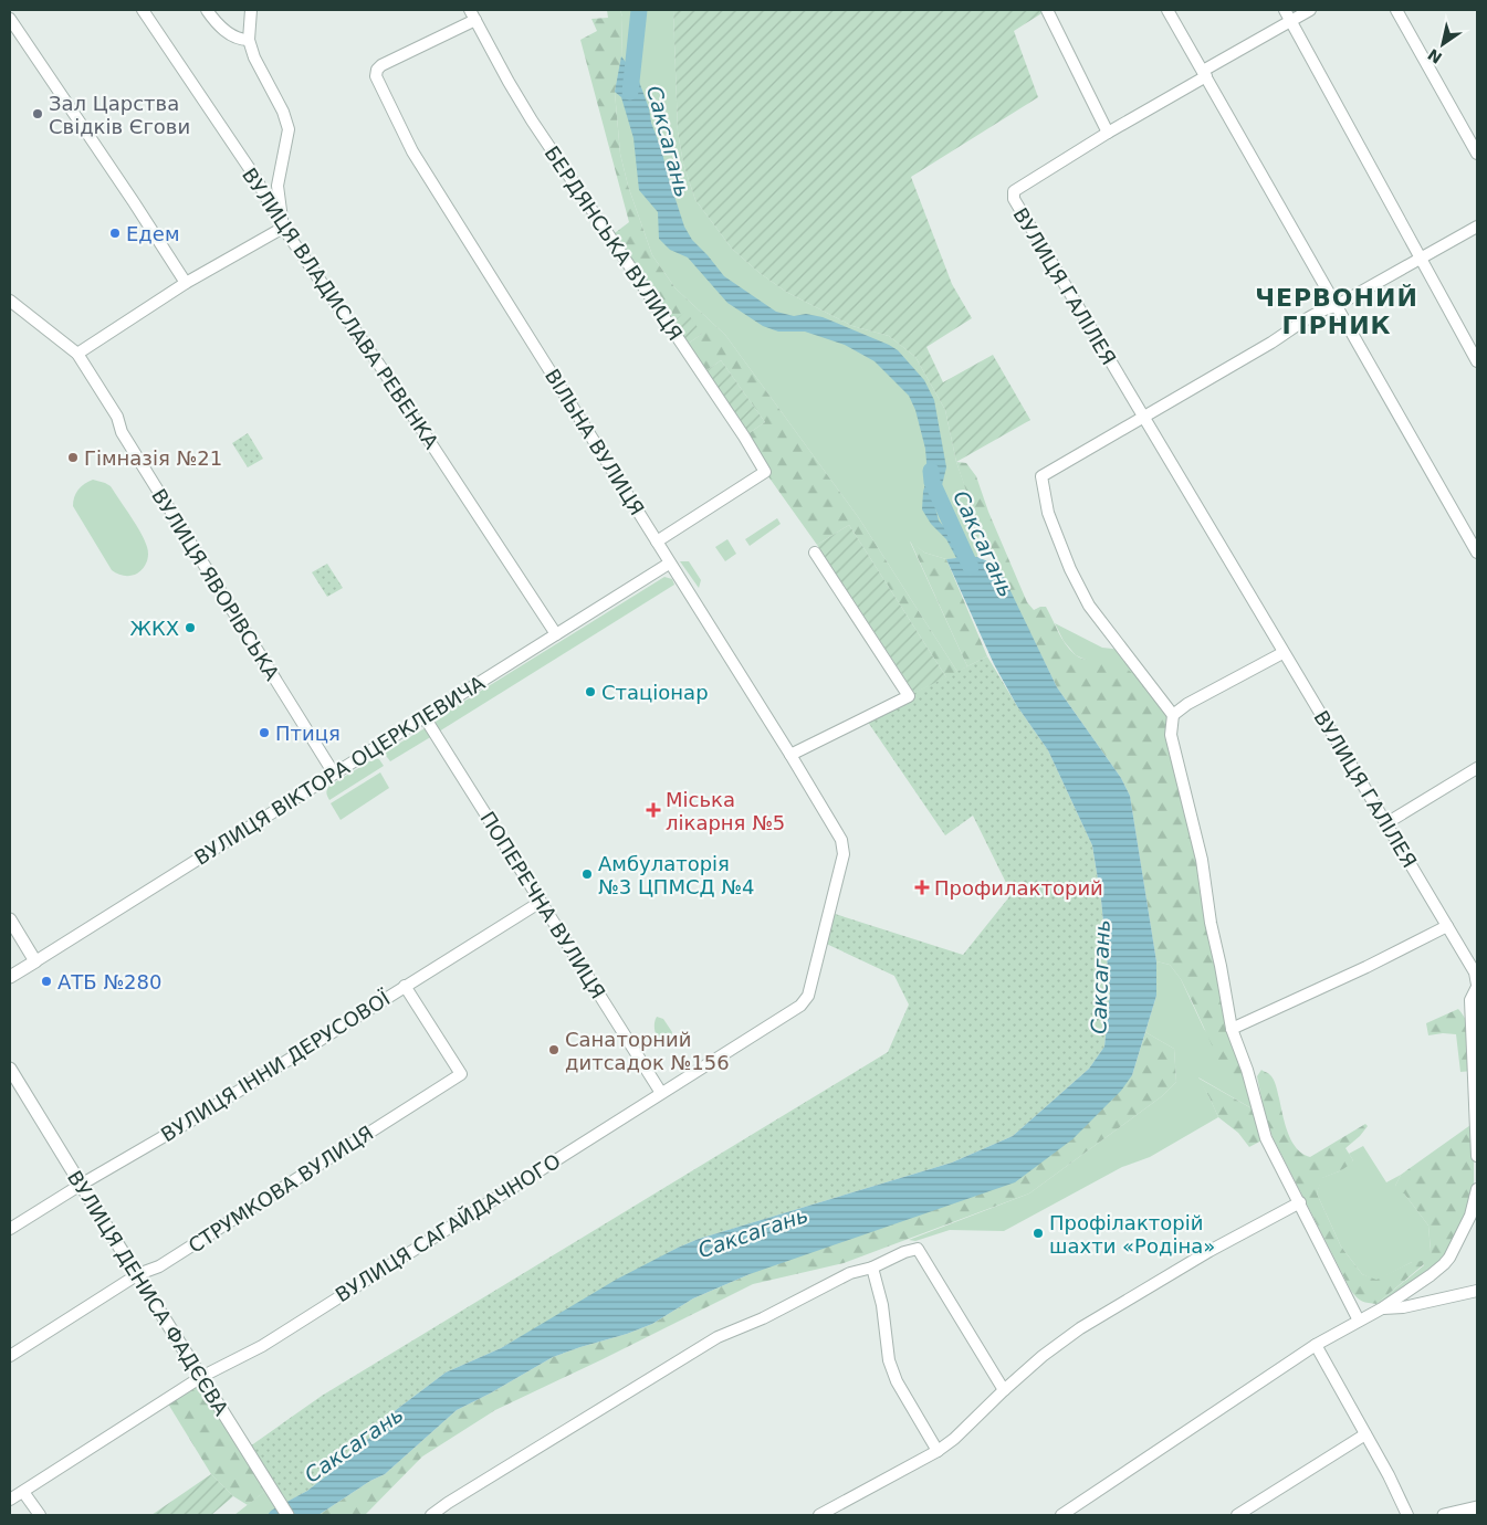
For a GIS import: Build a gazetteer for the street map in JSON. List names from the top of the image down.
{
  "streets": {
    "street": [
      "БЕРДЯНСЬКА ВУЛИЦЯ",
      "ВУЛИЦЯ ГАЛІЛЕЯ",
      "ВУЛИЦЯ ВЛАДИСЛАВА РЕВЕНКА",
      "ВІЛЬНА ВУЛИЦЯ",
      "ВУЛИЦЯ ЯВОРІВСЬКА",
      "ВУЛИЦЯ ВІКТОРА ОЦЕРКЛЕВИЧА",
      "ПОПЕРЕЧНА ВУЛИЦЯ",
      "ВУЛИЦЯ ІННИ ДЕРУСОВОЇ",
      "СТРУМКОВА ВУЛИЦЯ",
      "ВУЛИЦЯ САГАЙДАЧНОГО",
      "ВУЛИЦЯ ДЕНИСА ФАДЄЄВА"
    ]
  },
  "crossings": [
    ["БЕРДЯНСЬКА ВУЛИЦЯ", "ВІЛЬНА ВУЛИЦЯ"],
    ["ВУЛИЦЯ ВЛАДИСЛАВА РЕВЕНКА", "ВУЛИЦЯ ВІКТОРА ОЦЕРКЛЕВИЧА"],
    ["ВІЛЬНА ВУЛИЦЯ", "ВУЛИЦЯ ВІКТОРА ОЦЕРКЛЕВИЧА"],
    ["ВІЛЬНА ВУЛИЦЯ", "ВУЛИЦЯ САГАЙДАЧНОГО"],
    ["ВУЛИЦЯ ЯВОРІВСЬКА", "ВУЛИЦЯ ВІКТОРА ОЦЕРКЛЕВИЧА"],
    ["ВУЛИЦЯ ВІКТОРА ОЦЕРКЛЕВИЧА", "ПОПЕРЕЧНА ВУЛИЦЯ"],
    ["ПОПЕРЕЧНА ВУЛИЦЯ", "ВУЛИЦЯ ІННИ ДЕРУСОВОЇ"],
    ["ПОПЕРЕЧНА ВУЛИЦЯ", "ВУЛИЦЯ САГАЙДАЧНОГО"],
    ["ВУЛИЦЯ ІННИ ДЕРУСОВОЇ", "СТРУМКОВА ВУЛИЦЯ"],
    ["ВУЛИЦЯ ІННИ ДЕРУСОВОЇ", "ВУЛИЦЯ ДЕНИСА ФАДЄЄВА"],
    ["СТРУМКОВА ВУЛИЦЯ", "ВУЛИЦЯ ДЕНИСА ФАДЄЄВА"],
    ["ВУЛИЦЯ САГАЙДАЧНОГО", "ВУЛИЦЯ ДЕНИСА ФАДЄЄВА"]
  ],
  "districts": ["ЧЕРВОНИЙ ГІРНИК"],
  "water": ["Саксагань"],
  "places": {
    "other": [
      "Зал Царства Свідків Єгови",
      "Едем",
      "Гімназія №21",
      "ЖКХ",
      "Стаціонар",
      "Птиця",
      "Амбулаторія №3 ЦПМСД №4",
      "АТБ №280",
      "Санаторний дитсадок №156",
      "Профілакторій шахти «Родіна»"
    ],
    "health": ["Міська лікарня №5", "Профилакторий"]
  },
  "north": "bottom left"
}
